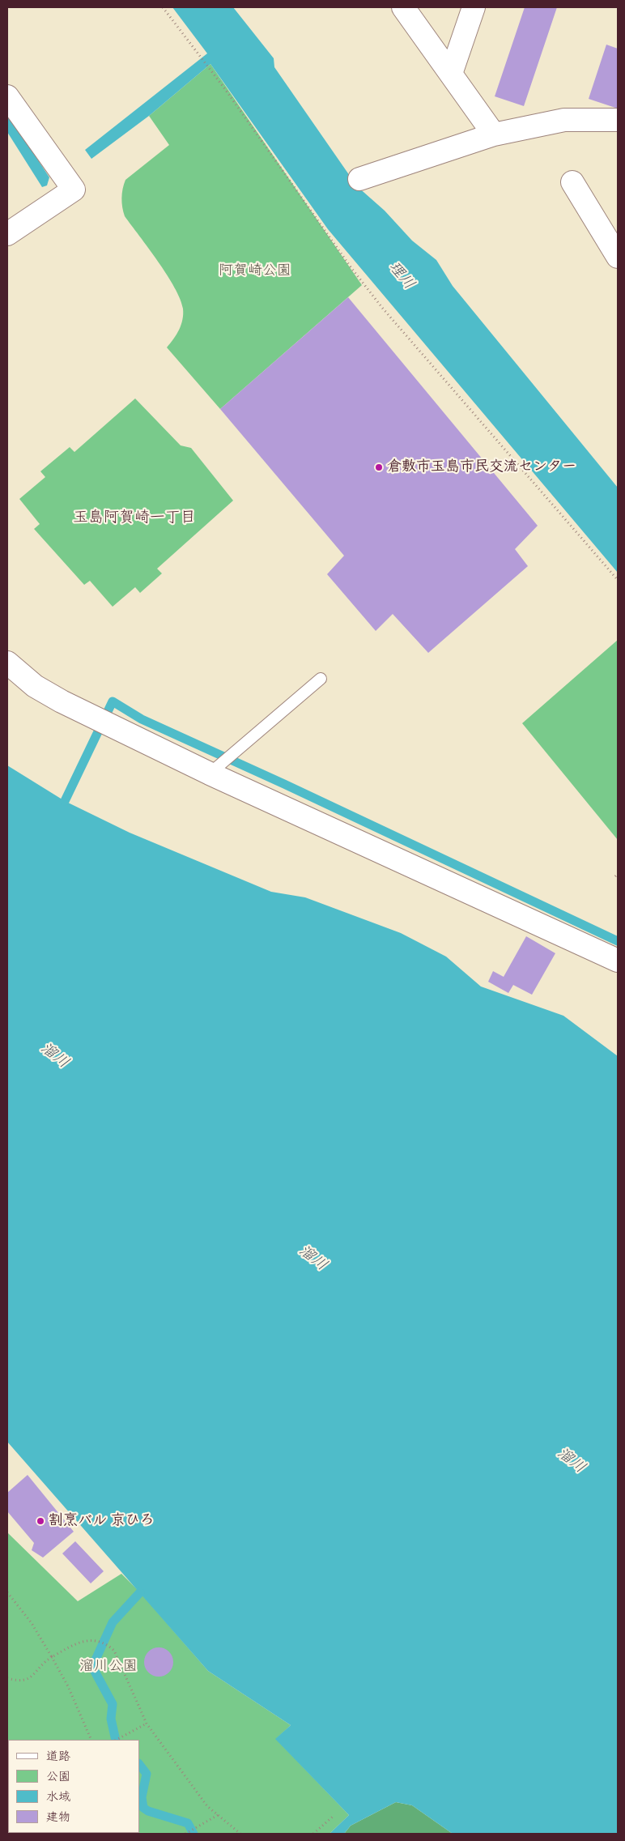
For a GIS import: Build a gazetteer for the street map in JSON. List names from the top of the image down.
{
  "districts": ["玉島阿賀崎一丁目"],
  "water": ["理川", "溜川"],
  "parks": ["阿賀崎公園", "溜川公園"],
  "places": ["倉敷市玉島市民交流センター", "割烹バル 京ひろ"],
  "legend": [
    "道路",
    "公園",
    "水域",
    "建物"
  ]
}
